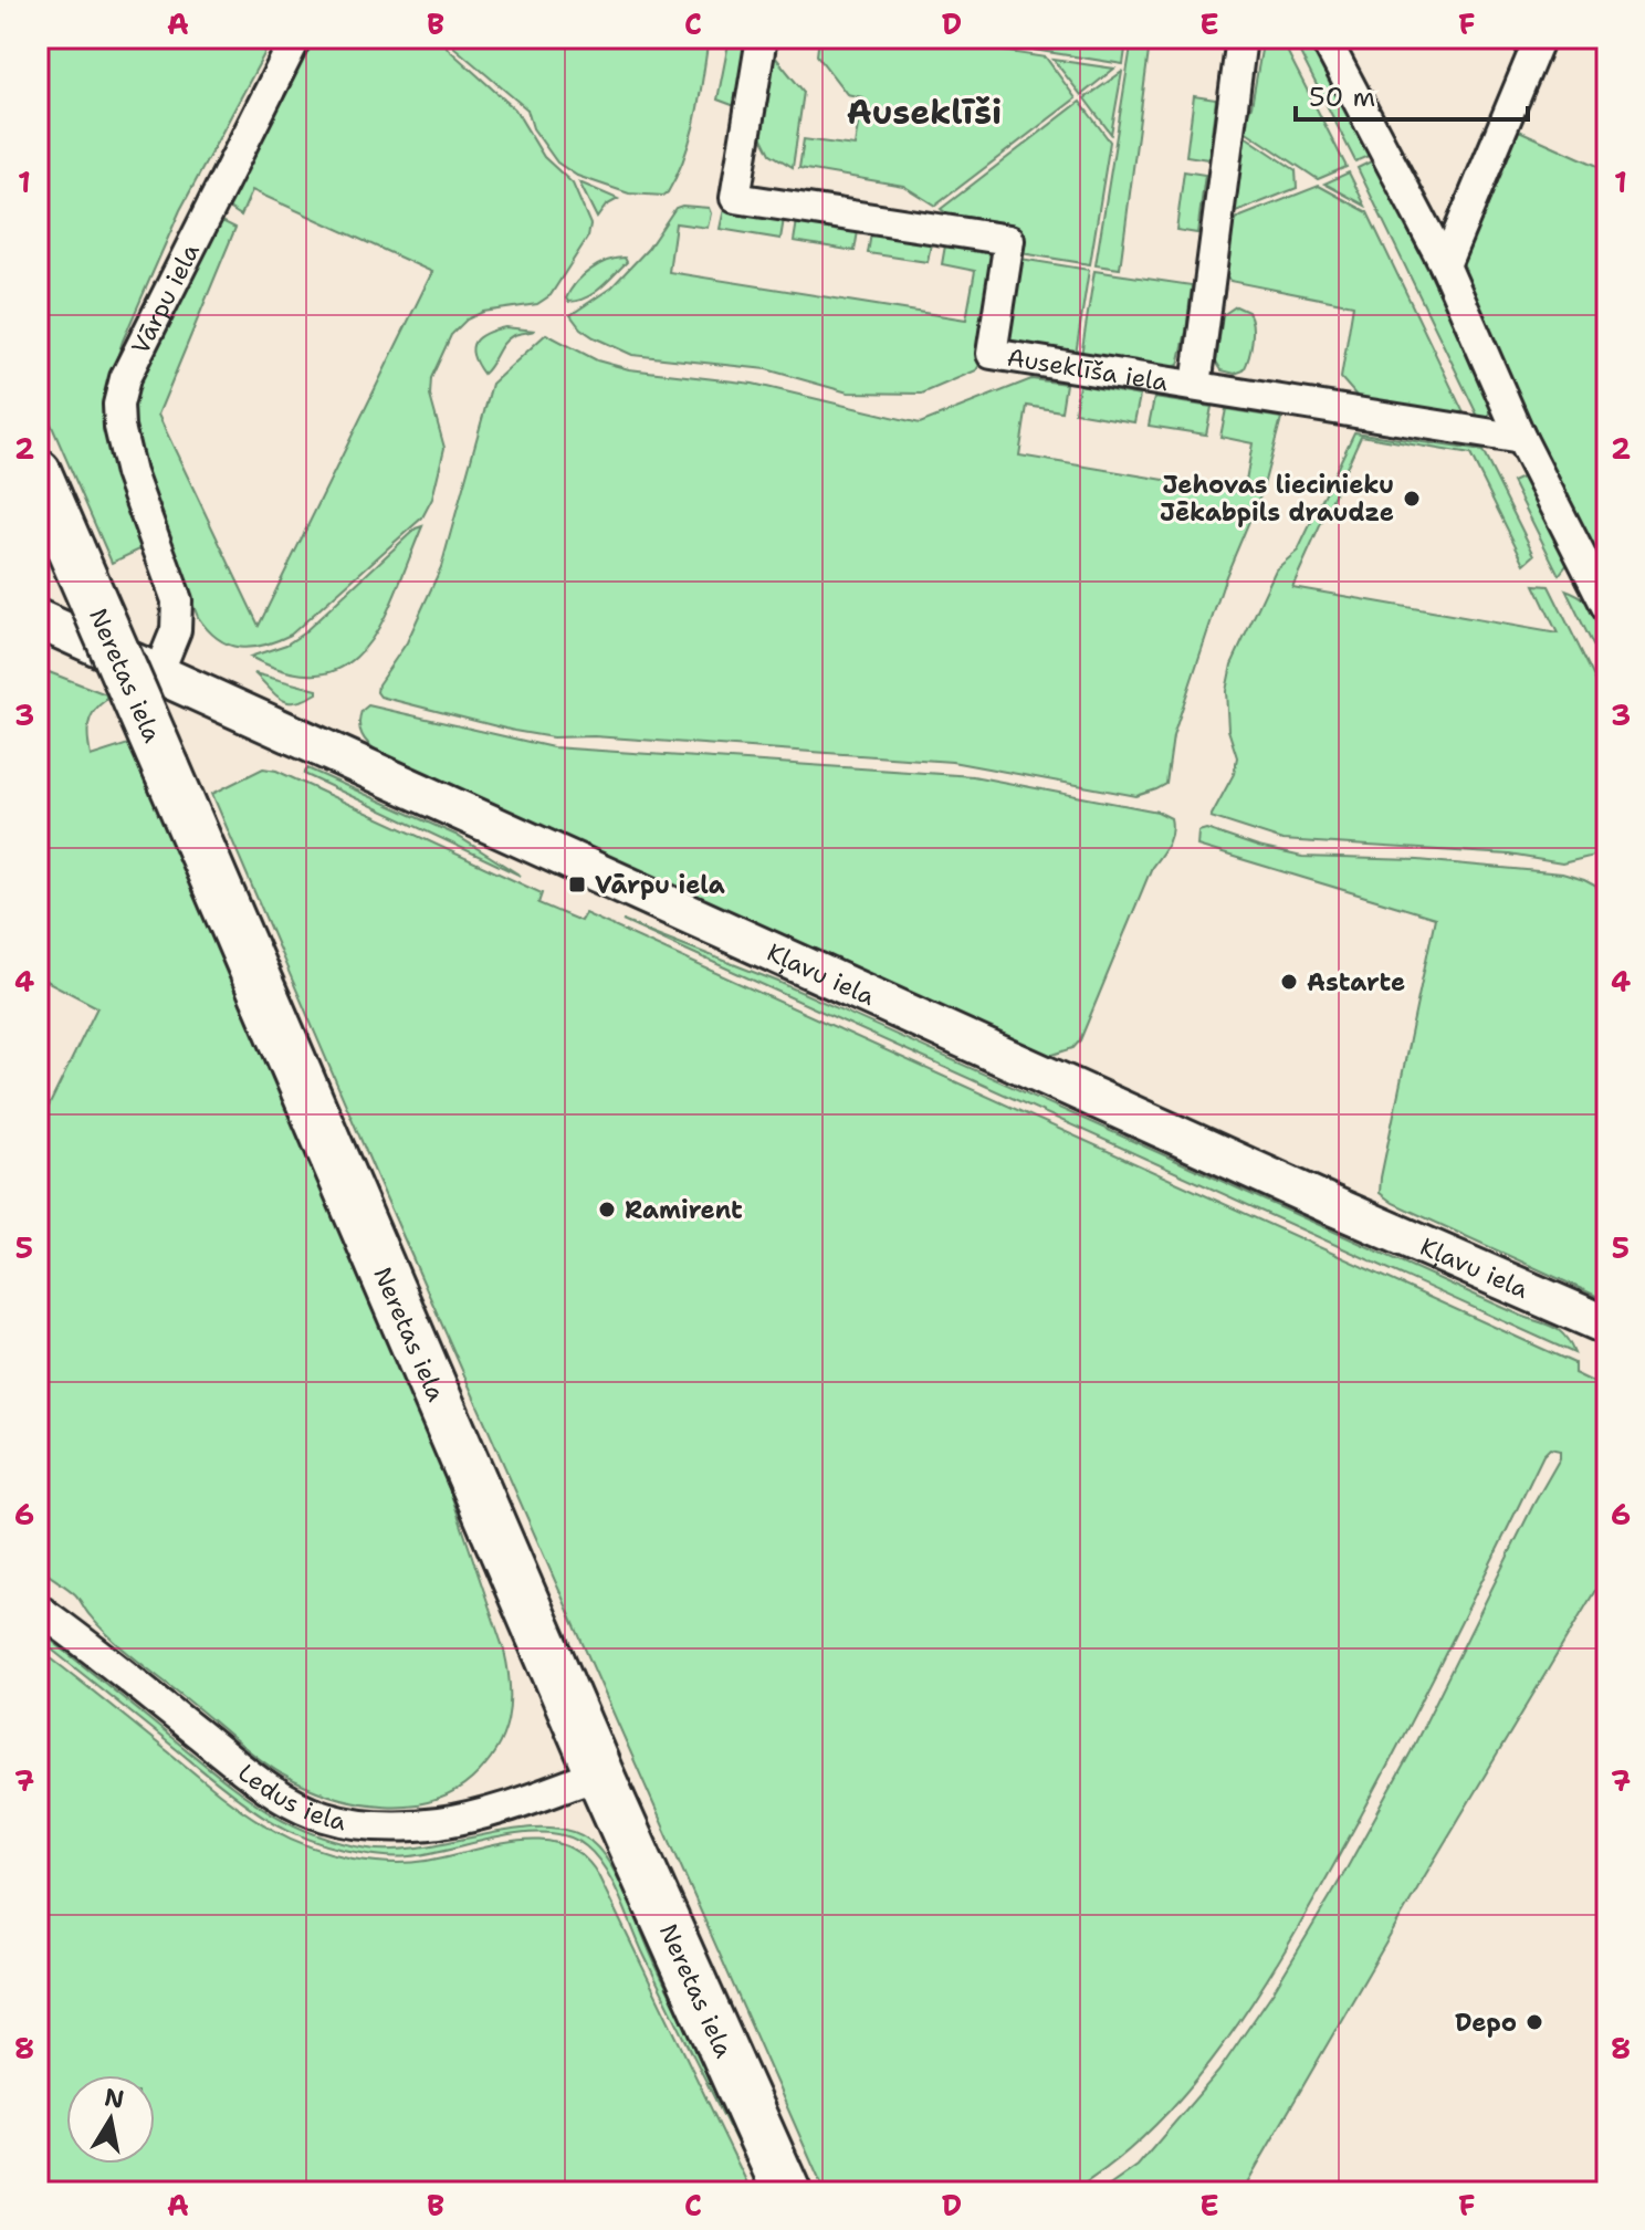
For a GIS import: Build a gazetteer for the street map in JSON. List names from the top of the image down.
{
  "streets": {
    "main road": ["Neretas iela"],
    "street": [
      "Vārpu iela",
      "Auseklīša iela",
      "Kļavu iela",
      "Ledus iela"
    ]
  },
  "crossings": [
    ["Vārpu iela", "Kļavu iela"],
    ["Neretas iela", "Ledus iela"]
  ],
  "districts": ["Auseklīši"],
  "places": {
    "other": [
      "Jehovas liecinieku Jēkabpils draudze",
      "Astarte",
      "Ramirent",
      "Depo"
    ],
    "transit": ["Vārpu iela"]
  },
  "scale_bar": "50 m",
  "north": "top",
  "grid": {
    "columns": [
      "A",
      "B",
      "C",
      "D",
      "E",
      "F"
    ],
    "rows": [
      "1",
      "2",
      "3",
      "4",
      "5",
      "6",
      "7",
      "8"
    ]
  }
}
